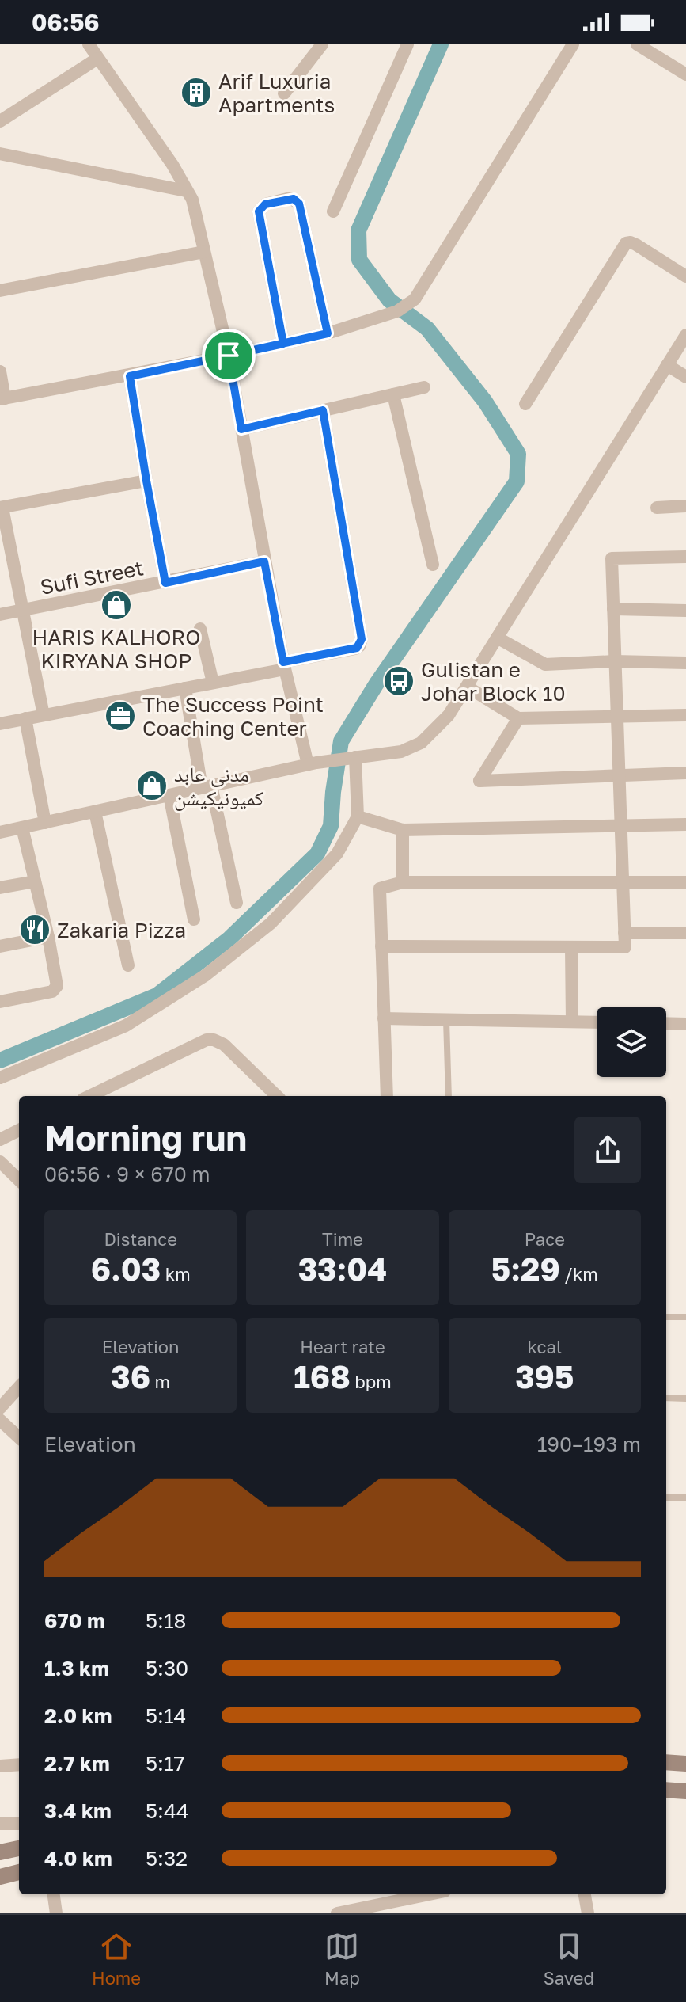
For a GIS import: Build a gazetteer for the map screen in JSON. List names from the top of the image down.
{
  "streets": {
    "street": ["Sufi Street"]
  },
  "places": {
    "building": ["Arif Luxuria Apartments"],
    "shop": ["HARIS KALHORO KIRYANA SHOP", "مدنی عابد کمیونیکیشن"],
    "bus stop": ["Gulistan e Johar Block 10"],
    "office": ["The Success Point Coaching Center"],
    "restaurant": ["Zakaria Pizza"]
  },
  "page": {
    "status": "06:56",
    "heading": ["Morning run", "06:56 · 9 × 670 m"],
    "stats": [
      ["Distance", "6.03 km"],
      ["Time", "33:04"],
      ["Pace", "5:29 /km"],
      ["Elevation", "36 m"],
      ["Heart rate", "168 bpm"],
      ["kcal", "395"]
    ],
    "chart": ["Elevation", "190–193 m"],
    "list": [
      {
        "name": "670 m",
        "note": "5:18"
      },
      {
        "name": "1.3 km",
        "note": "5:30"
      },
      {
        "name": "2.0 km",
        "note": "5:14"
      },
      {
        "name": "2.7 km",
        "note": "5:17"
      },
      {
        "name": "3.4 km",
        "note": "5:44"
      },
      {
        "name": "4.0 km",
        "note": "5:32"
      }
    ],
    "tabs": ["Home", "Map", "Saved"]
  }
}
